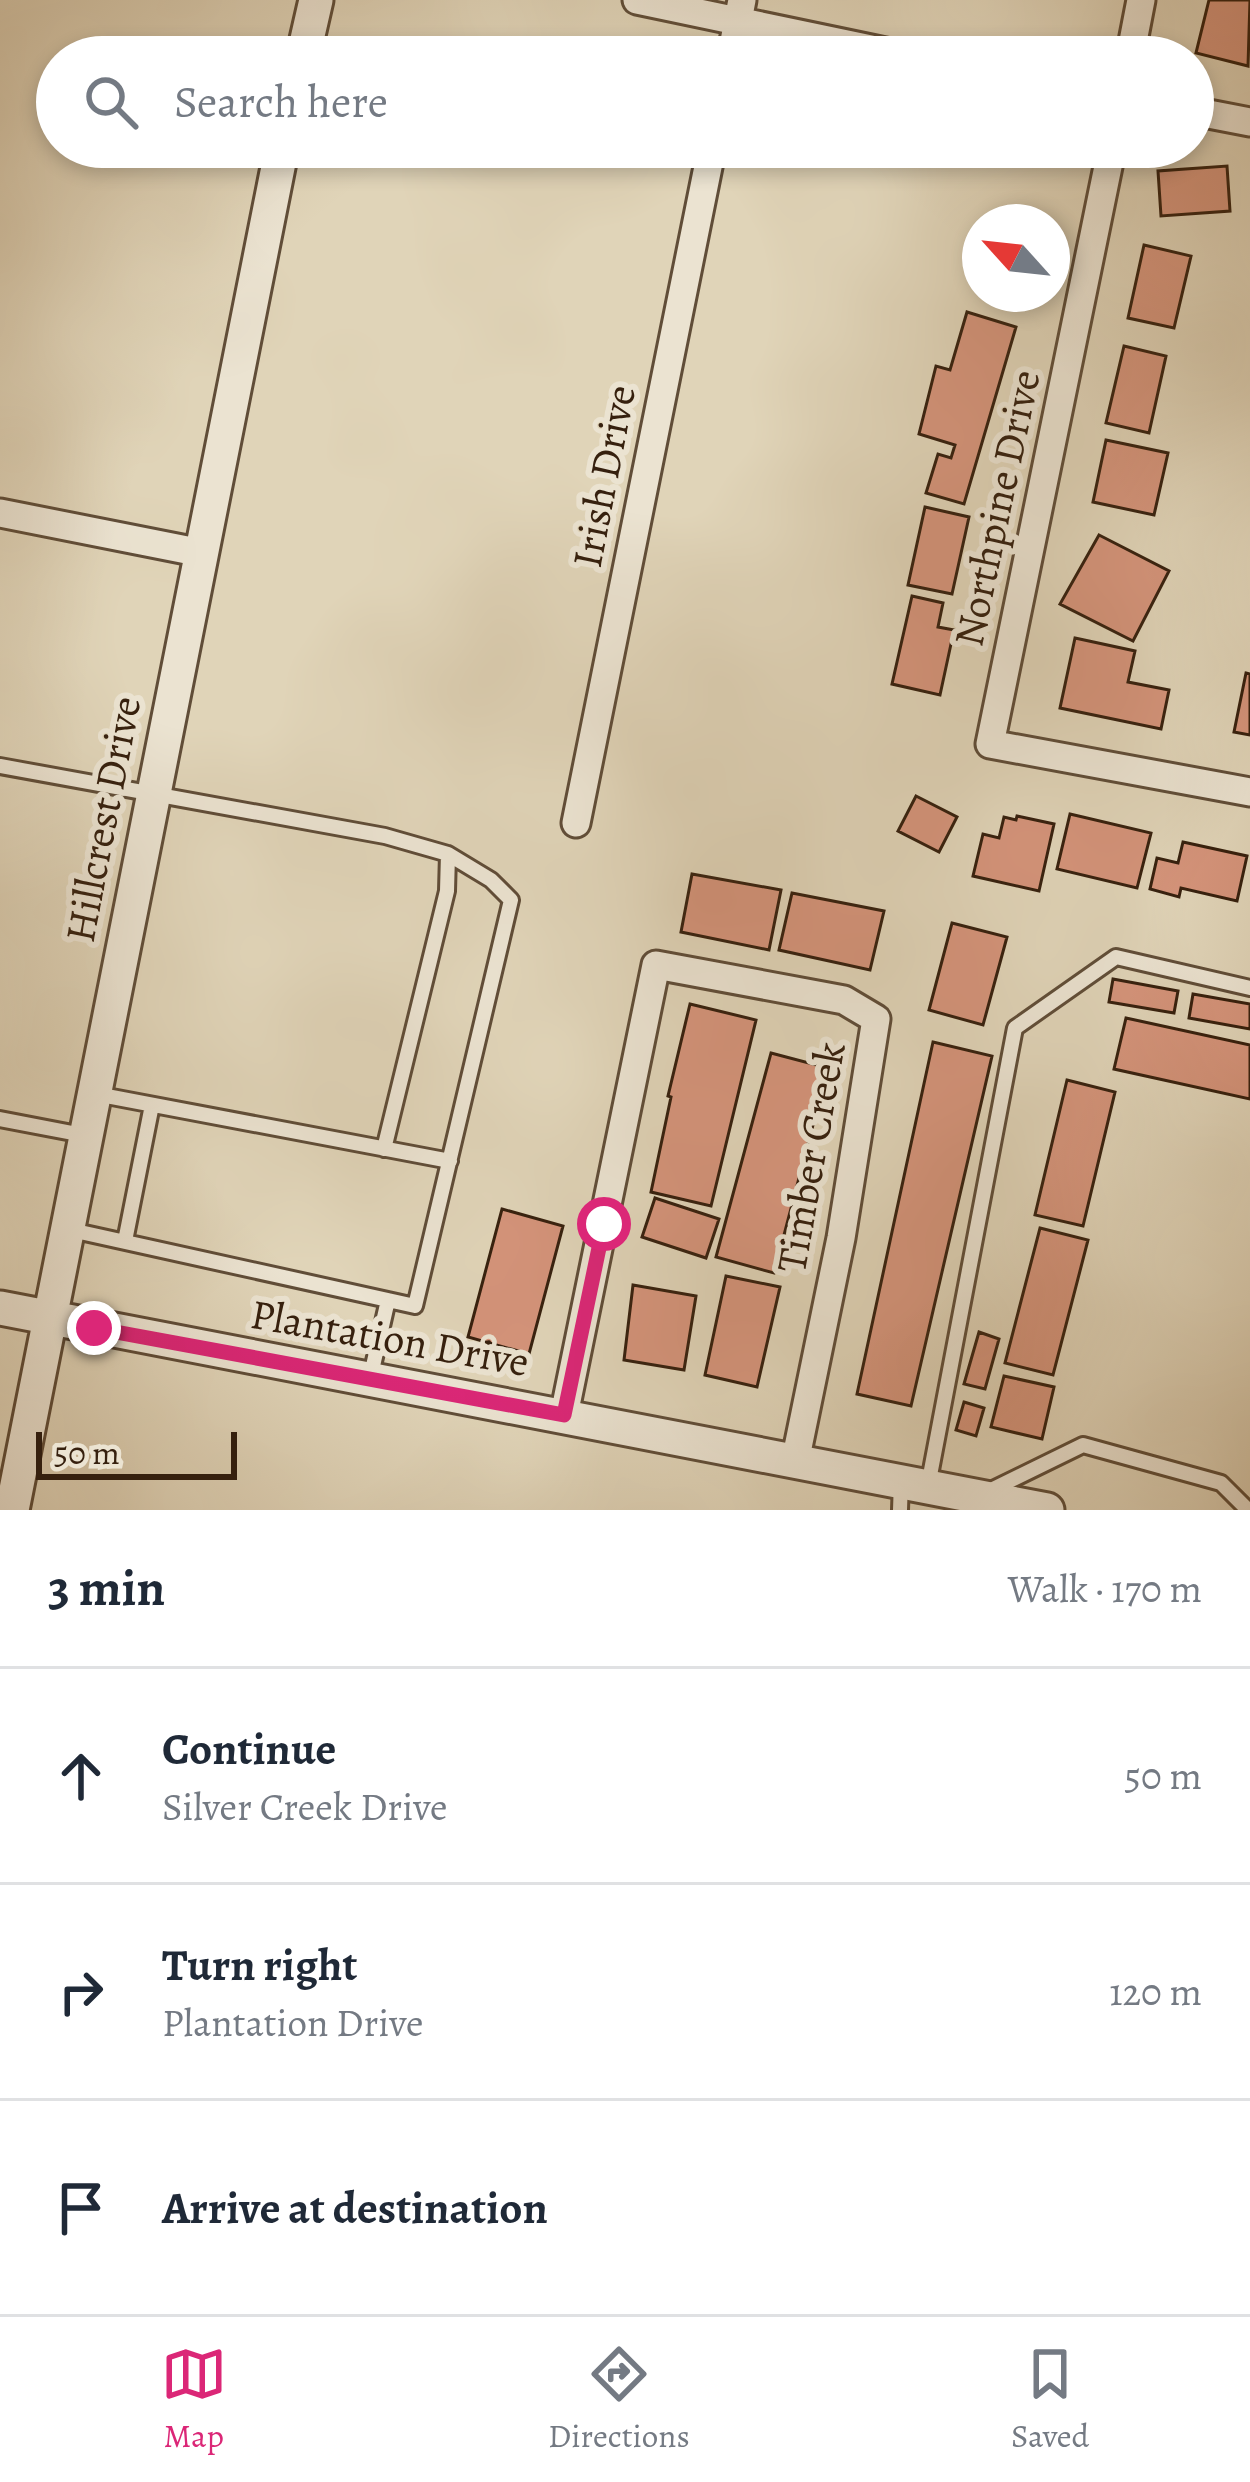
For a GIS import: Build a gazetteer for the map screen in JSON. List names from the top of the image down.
{
  "streets": {
    "street": [
      "Irish Drive",
      "Northpine Drive",
      "Hillcrest Drive",
      "Timber Creek",
      "Plantation Drive"
    ]
  },
  "crossings": [
    ["Hillcrest Drive", "Plantation Drive"],
    ["Timber Creek", "Plantation Drive"]
  ],
  "scale_bar": "50 m",
  "north": "top left",
  "page": {
    "search": "Search here",
    "scale": "50 m",
    "heading": ["3 min", "Walk · 170 m"],
    "list": [
      ["Continue", "Silver Creek Drive", "50 m"],
      ["Turn right", "Plantation Drive", "120 m"],
      "Arrive at destination"
    ],
    "nav": ["Map", "Directions", "Saved"]
  }
}
